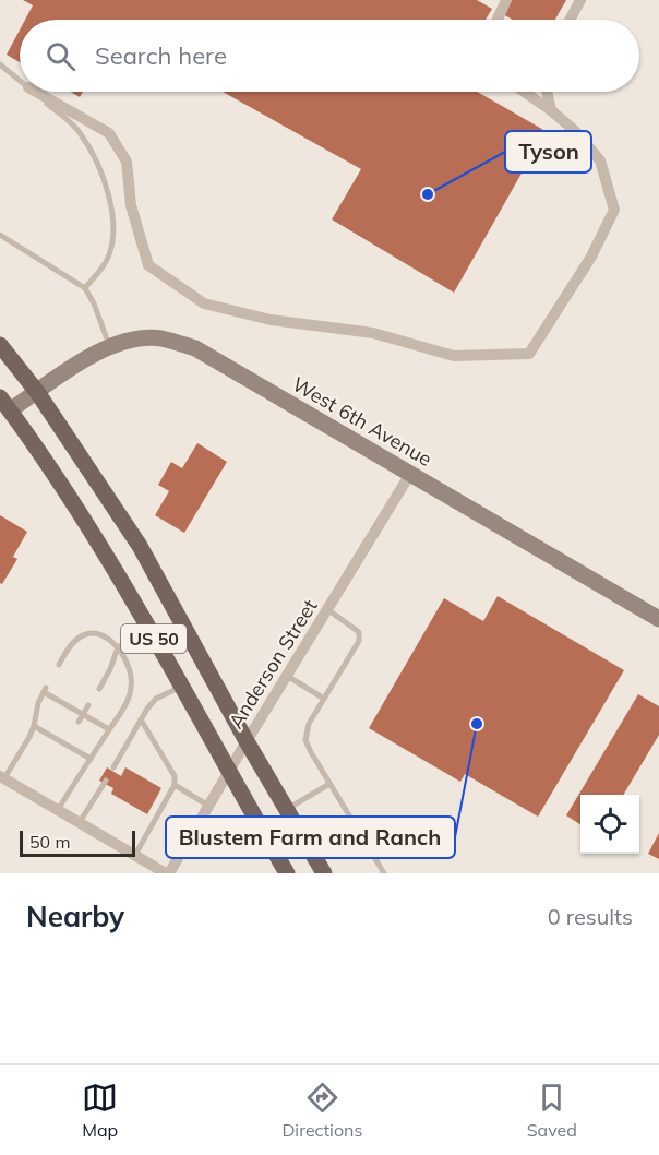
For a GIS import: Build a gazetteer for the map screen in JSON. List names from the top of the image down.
{
  "streets": {
    "main road": ["US 50"],
    "street": ["West 6th Avenue", "Anderson Street"]
  },
  "crossings": [
    ["West 6th Avenue", "US 50"],
    ["West 6th Avenue", "Anderson Street"],
    ["US 50", "Anderson Street"]
  ],
  "places": ["Tyson", "Blustem Farm and Ranch"],
  "scale_bar": "50 m",
  "page": {
    "search": "Search here",
    "scale": "50 m",
    "heading": ["Nearby", "0 results"],
    "nav": ["Map", "Directions", "Saved"]
  }
}
